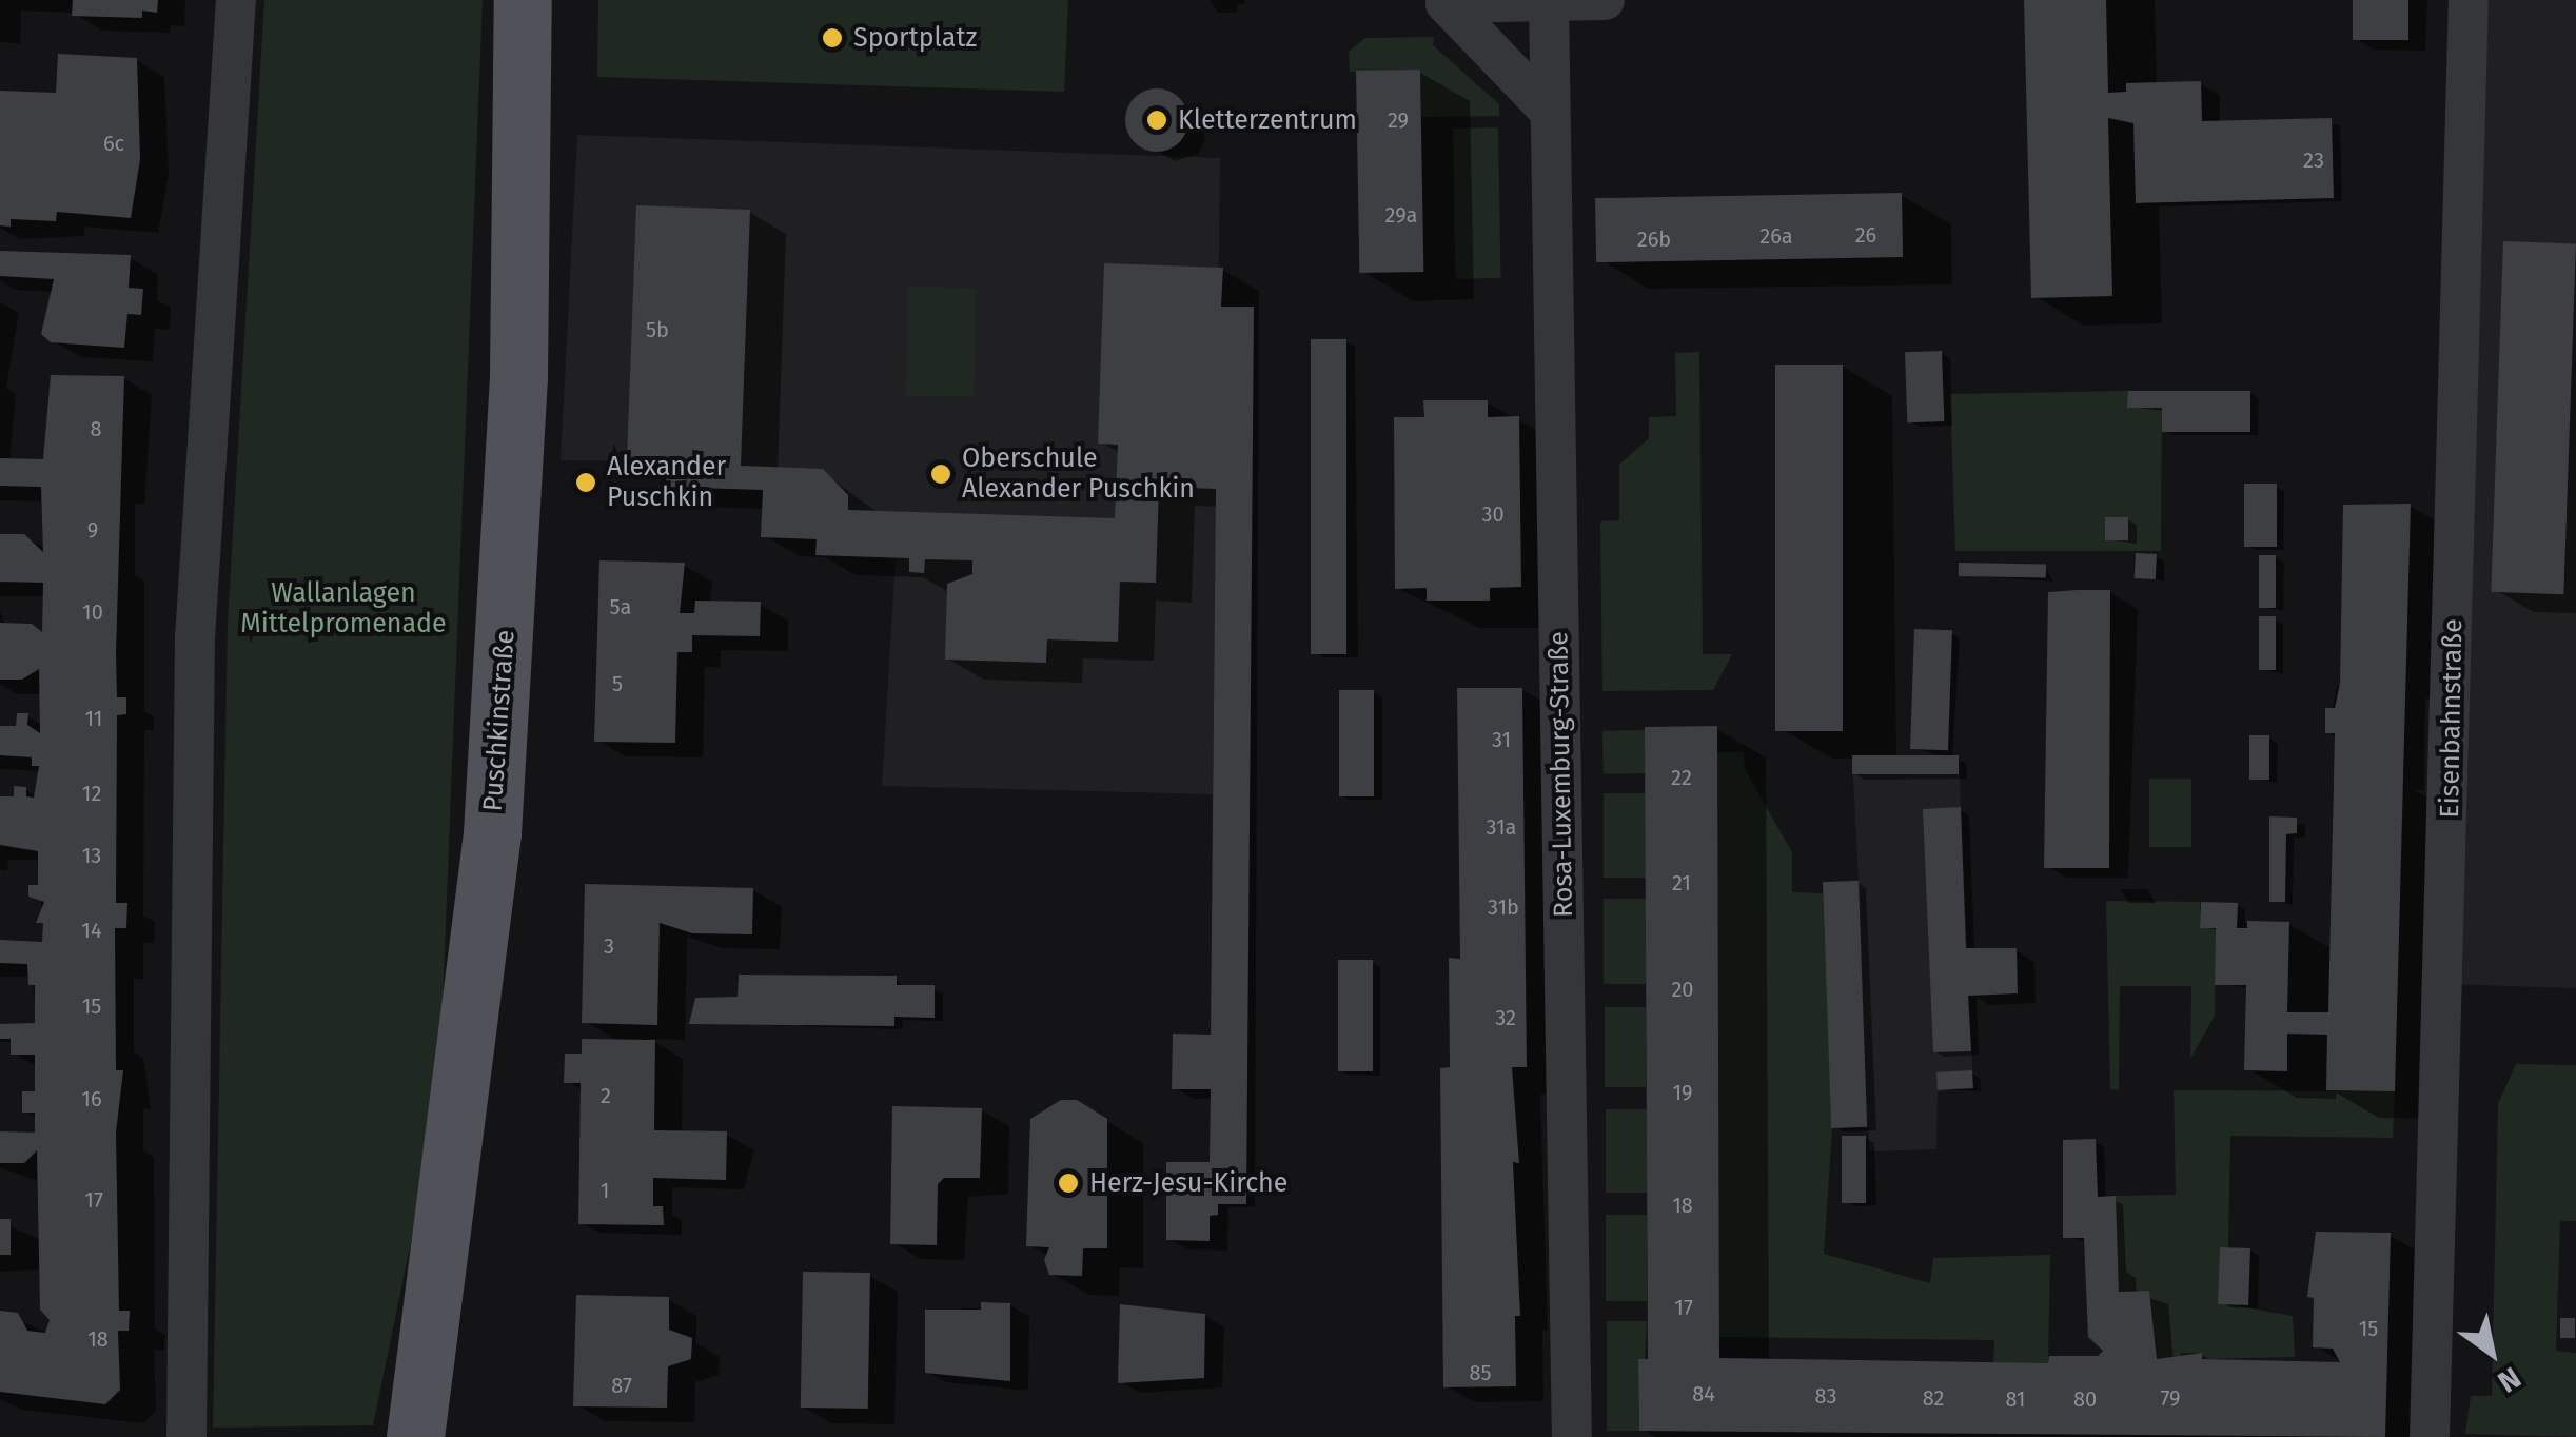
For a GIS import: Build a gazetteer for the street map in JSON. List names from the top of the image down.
{
  "streets": {
    "main road": ["Puschkinstraße"],
    "street": ["Eisenbahnstraße", "Rosa-Luxemburg-Straße"]
  },
  "parks": ["Wallanlagen Mittelpromenade"],
  "places": [
    "Sportplatz",
    "Kletterzentrum",
    "Oberschule Alexander Puschkin",
    "Alexander Puschkin",
    "Herz-Jesu-Kirche"
  ],
  "house_numbers": [
    "29",
    "6c",
    "23",
    "29a",
    "26",
    "26a",
    "26b",
    "5b",
    "8",
    "30",
    "9",
    "5a",
    "10",
    "5",
    "11",
    "31",
    "22",
    "12",
    "31a",
    "13",
    "21",
    "31b",
    "14",
    "3",
    "20",
    "15",
    "32",
    "19",
    "2",
    "16",
    "1",
    "17",
    "18",
    "17",
    "15",
    "18",
    "85",
    "87",
    "84",
    "83",
    "82",
    "79",
    "81",
    "80"
  ],
  "north": "bottom right"
}
